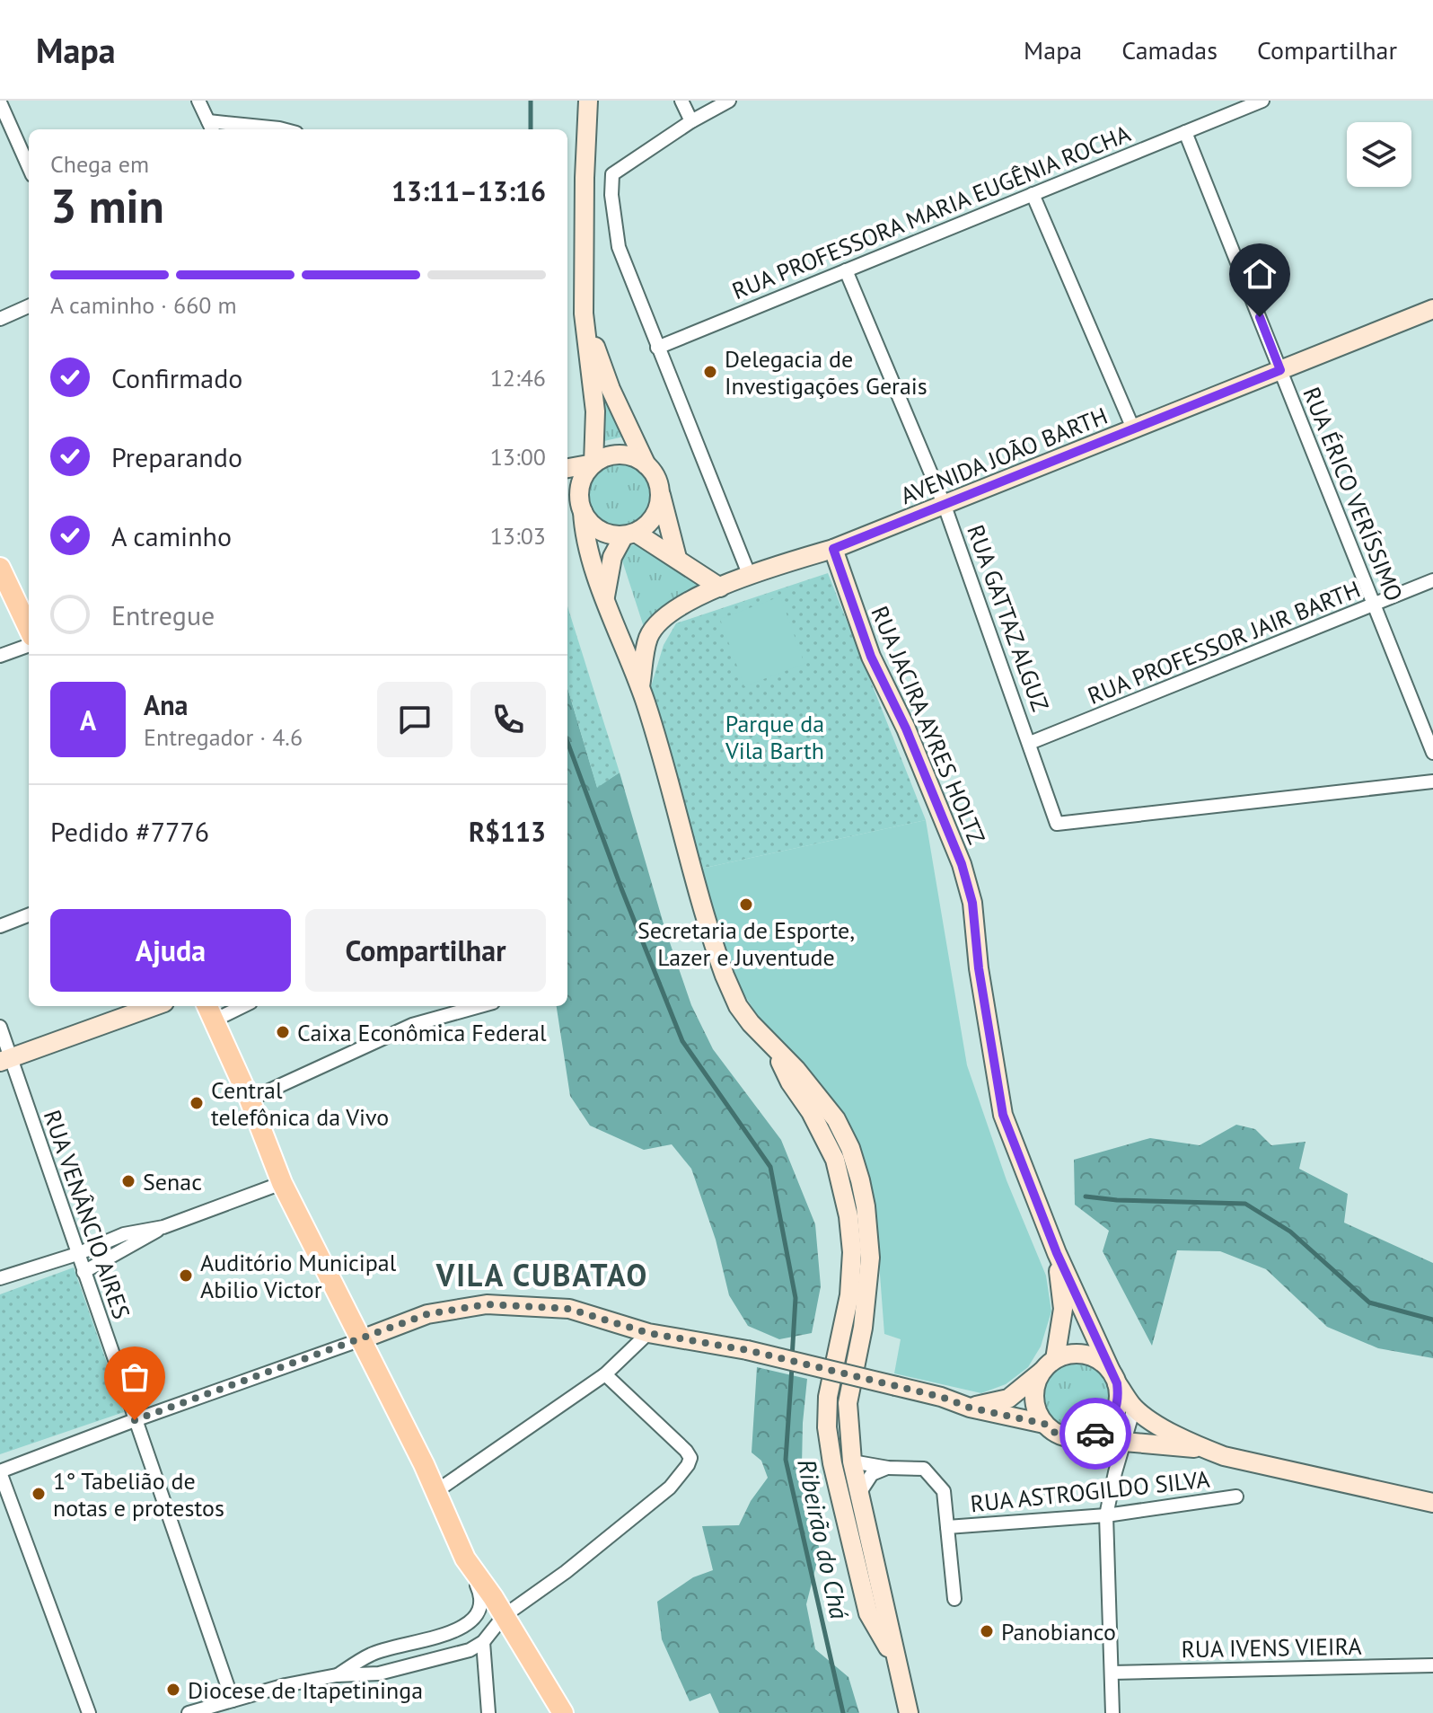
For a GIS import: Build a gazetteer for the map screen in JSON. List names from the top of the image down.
{
  "streets": {
    "main road": ["AVENIDA JOÃO BARTH", "RUA JACIRA AYRES HOLTZ"],
    "street": [
      "RUA PROFESSORA MARIA EUGÊNIA ROCHA",
      "RUA ÉRICO VERÍSSIMO",
      "RUA GATTAZ ALGUZ",
      "RUA PROFESSOR JAIR BARTH",
      "RUA VENÂNCIO AIRES",
      "RUA ASTROGILDO SILVA",
      "RUA IVENS VIEIRA"
    ]
  },
  "crossings": [
    ["RUA PROFESSORA MARIA EUGÊNIA ROCHA", "RUA ÉRICO VERÍSSIMO"],
    ["RUA PROFESSORA MARIA EUGÊNIA ROCHA", "RUA GATTAZ ALGUZ"],
    ["AVENIDA JOÃO BARTH", "RUA ÉRICO VERÍSSIMO"],
    ["AVENIDA JOÃO BARTH", "RUA GATTAZ ALGUZ"],
    ["AVENIDA JOÃO BARTH", "RUA JACIRA AYRES HOLTZ"],
    ["RUA ÉRICO VERÍSSIMO", "RUA PROFESSOR JAIR BARTH"],
    ["RUA GATTAZ ALGUZ", "RUA PROFESSOR JAIR BARTH"]
  ],
  "districts": ["VILA CUBATAO"],
  "water": ["Ribeirão do Chá"],
  "parks": ["Parque da Vila Barth"],
  "places": [
    "Delegacia de Investigações Gerais",
    "Secretaria de Esporte, Lazer e Juventude",
    "Caixa Econômica Federal",
    "Central telefônica da Vivo",
    "Senac",
    "Auditório Municipal Abilio Victor",
    "1° Tabelião de notas e protestos",
    "Panobianco",
    "Diocese de Itapetininga"
  ],
  "page": {
    "header": "Mapa",
    "nav": ["Mapa", "Camadas", "Compartilhar"],
    "heading": ["3 min", "Chega em", "13:11–13:16"],
    "panel": [
      "Ana",
      "Entregador · 4.6",
      "Pedido #7776",
      "R$113"
    ],
    "bar": "A caminho · 660 m",
    "list": [
      ["Confirmado", "12:46"],
      ["Preparando", "13:00"],
      ["A caminho", "13:03"],
      "Entregue"
    ],
    "round": "A",
    "buttons": ["Ajuda", "Compartilhar"]
  }
}
